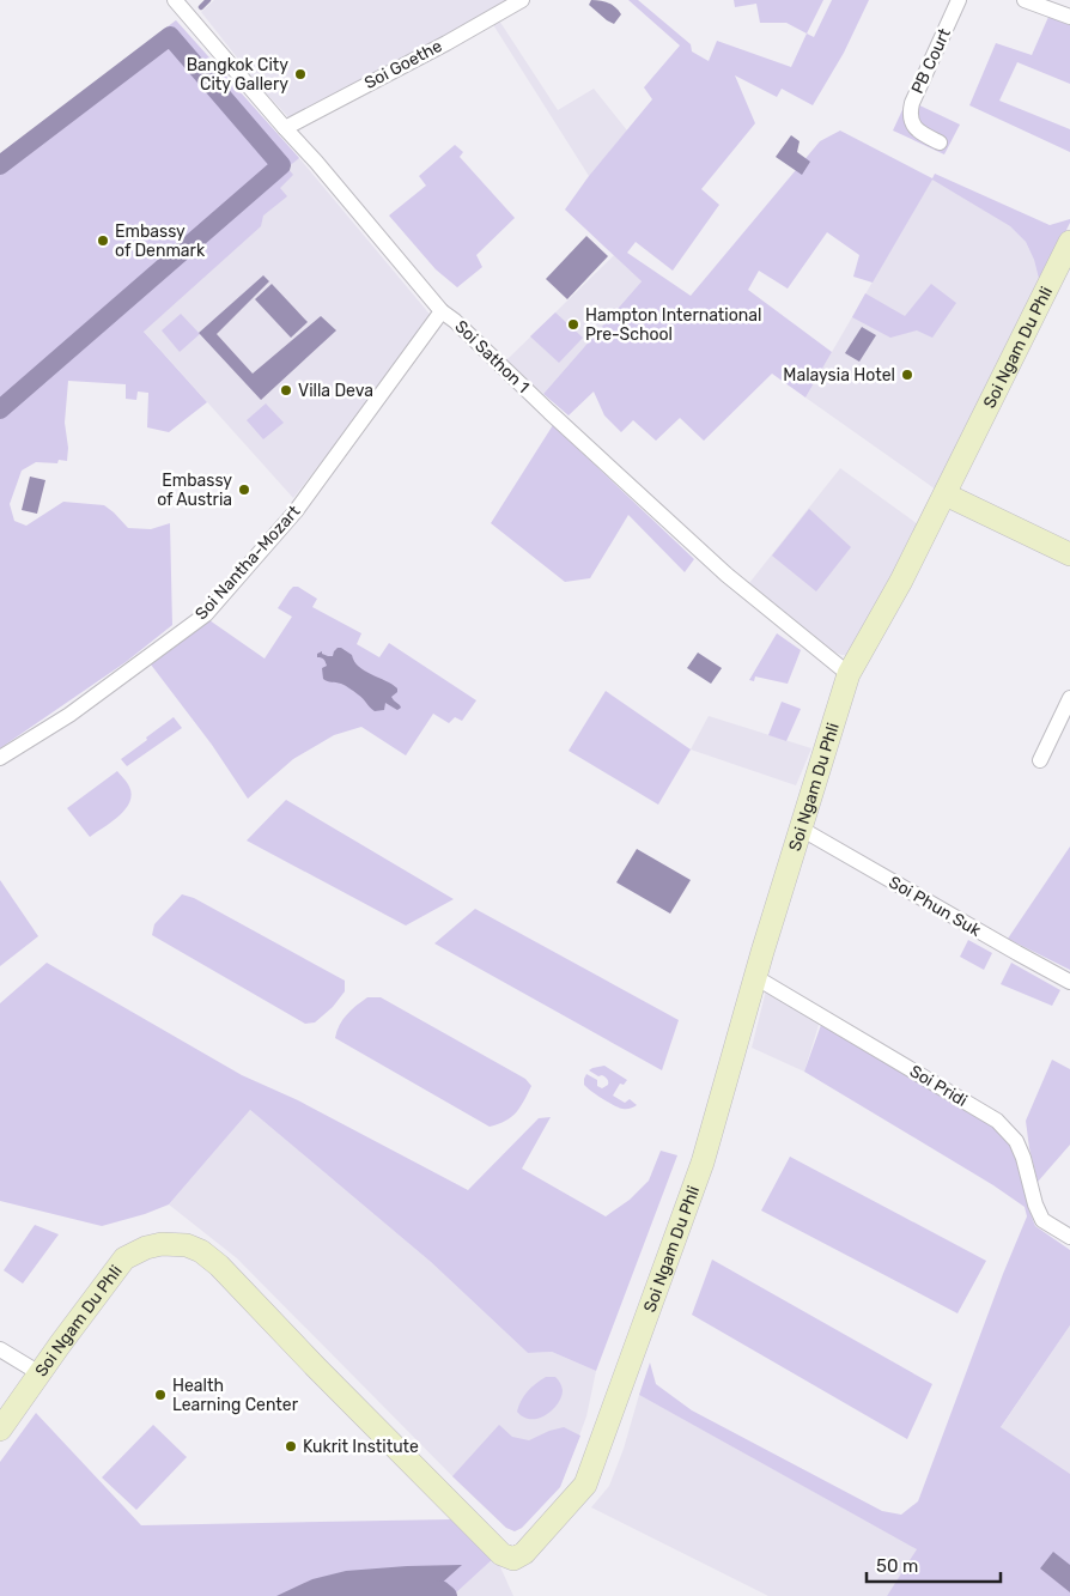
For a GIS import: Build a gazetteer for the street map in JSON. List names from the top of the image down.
{
  "streets": {
    "street": [
      "PB Court",
      "Soi Goethe",
      "Soi Ngam Du Phli",
      "Soi Sathon 1",
      "Soi Nantha-Mozart",
      "Soi Phun Suk",
      "Soi Pridi"
    ]
  },
  "crossings": [
    ["Soi Goethe", "Soi Sathon 1"],
    ["Soi Ngam Du Phli", "Soi Sathon 1"],
    ["Soi Ngam Du Phli", "Soi Phun Suk"],
    ["Soi Ngam Du Phli", "Soi Pridi"],
    ["Soi Sathon 1", "Soi Nantha-Mozart"]
  ],
  "places": [
    "Bangkok City City Gallery",
    "Embassy of Denmark",
    "Hampton International Pre-School",
    "Malaysia Hotel",
    "Villa Deva",
    "Embassy of Austria",
    "Health Learning Center",
    "Kukrit Institute"
  ],
  "scale_bar": "50 m"
}
